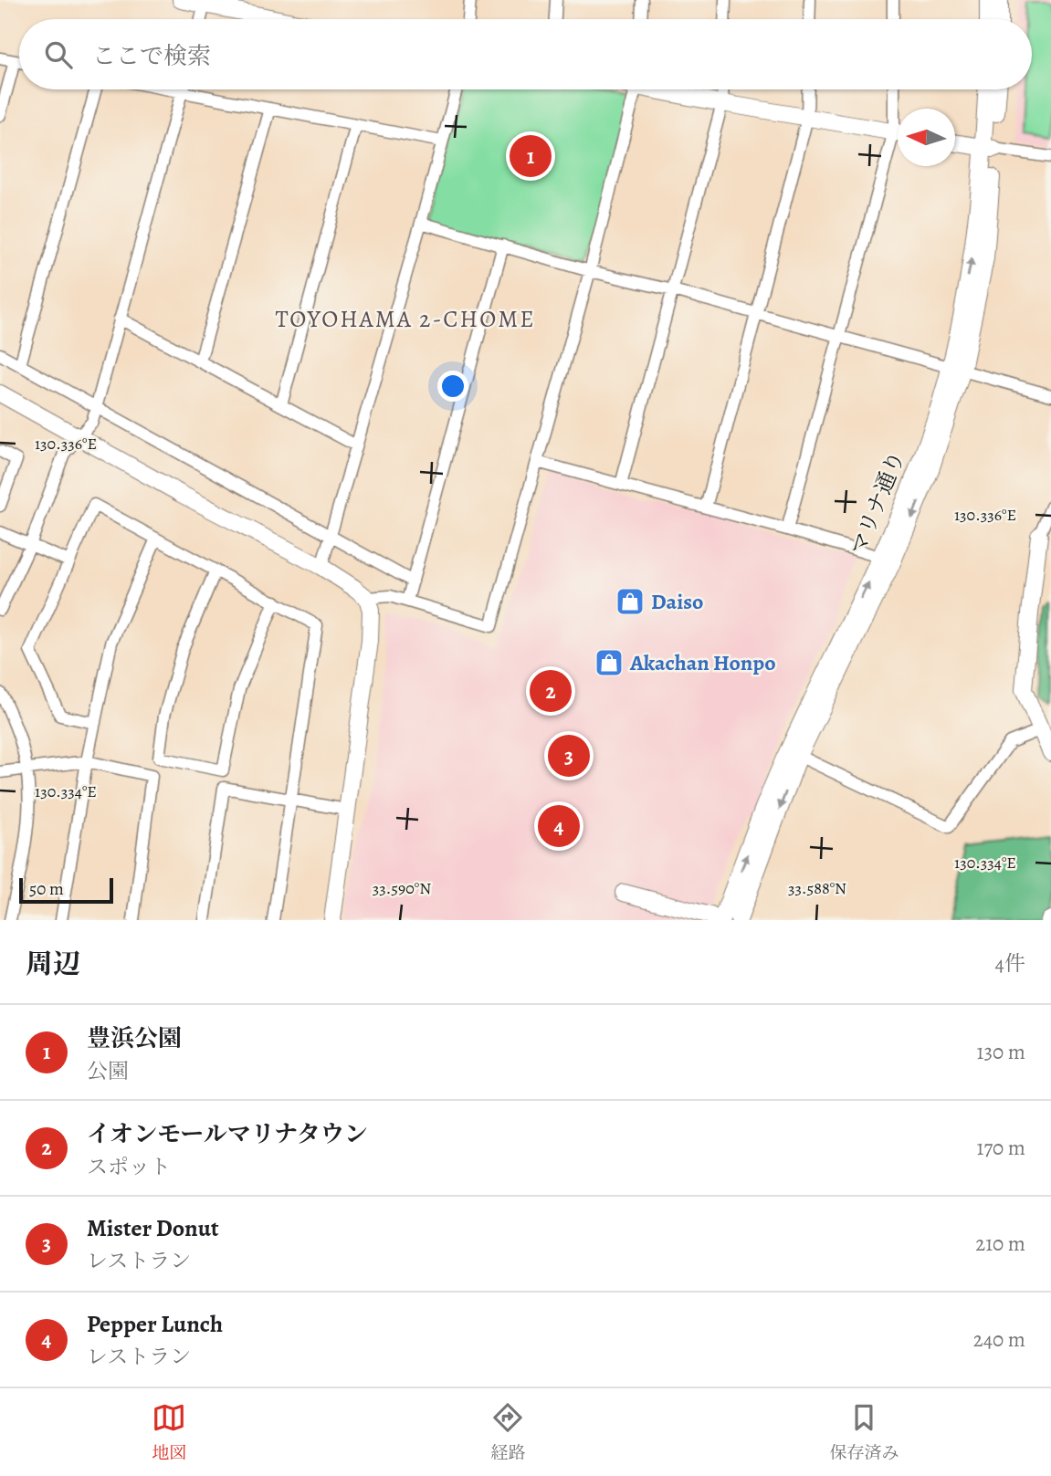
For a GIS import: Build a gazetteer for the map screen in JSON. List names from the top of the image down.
{
  "streets": {
    "street": ["マリナ通り"]
  },
  "districts": ["TOYOHAMA 2-CHOME"],
  "places": {
    "shop": ["Daiso", "Akachan Honpo"]
  },
  "scale_bar": "50 m",
  "north": "left",
  "page": {
    "search": "ここで検索",
    "pins": [
      "1",
      "2",
      "3",
      "4"
    ],
    "scale": "50 m",
    "heading": ["周辺", "4件"],
    "list": [
      {
        "mark": "1",
        "name": "豊浜公園",
        "note": "公園",
        "value": "130 m"
      },
      {
        "mark": "2",
        "name": "イオンモールマリナタウン",
        "note": "スポット",
        "value": "170 m"
      },
      {
        "mark": "3",
        "name": "Mister Donut",
        "note": "レストラン",
        "value": "210 m"
      },
      {
        "mark": "4",
        "name": "Pepper Lunch",
        "note": "レストラン",
        "value": "240 m"
      }
    ],
    "nav": ["地図", "経路", "保存済み"]
  },
  "coordinates": [
    "130.336°E",
    "130.334°E",
    "33.590°N",
    "33.588°N"
  ]
}
